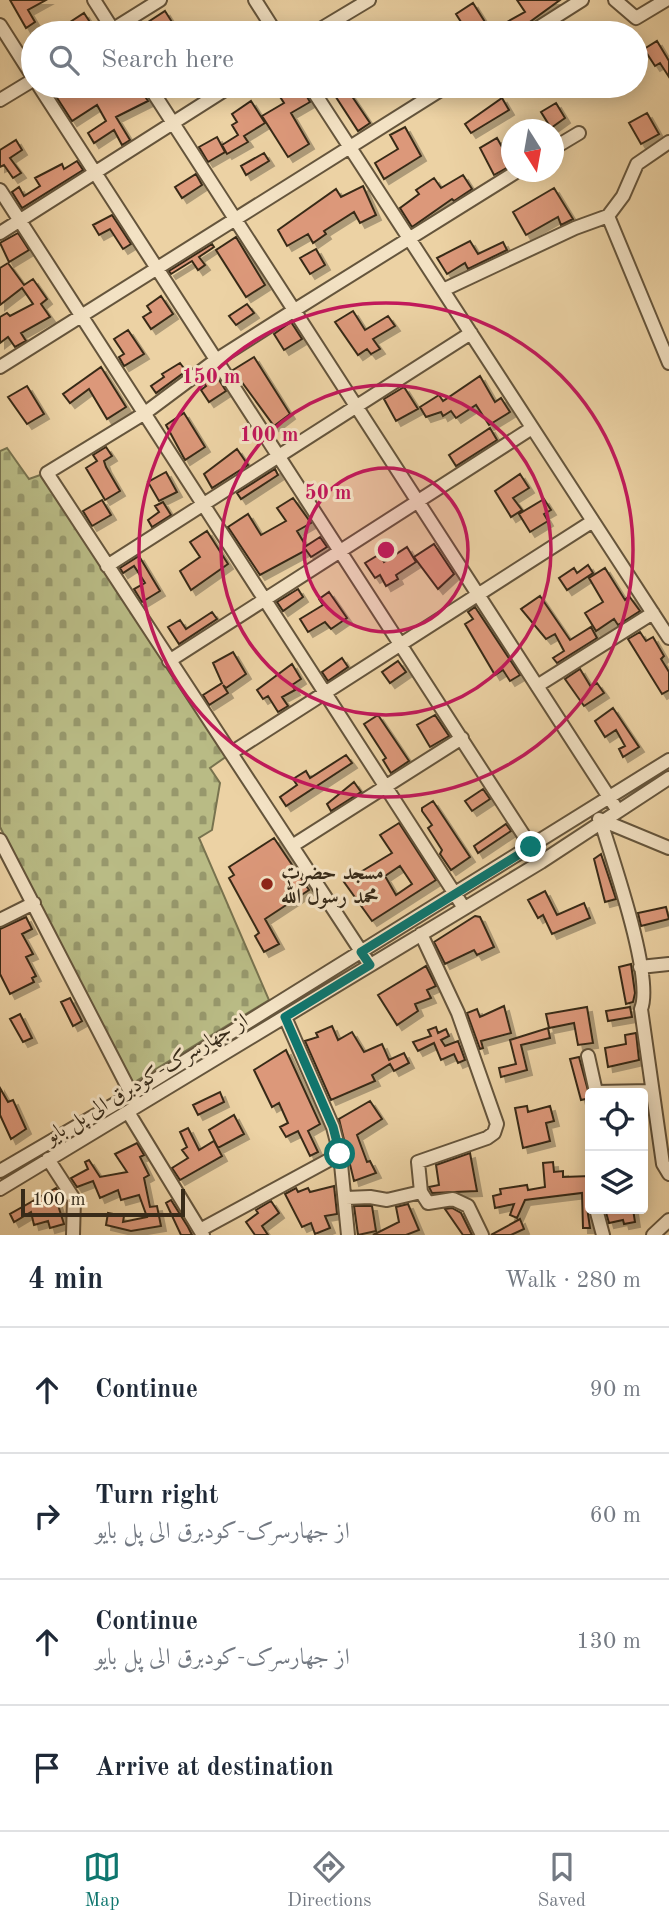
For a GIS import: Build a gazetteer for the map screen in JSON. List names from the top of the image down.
{
  "streets": {
    "street": ["از جهارسرک-کودبرق الی پل بایو"]
  },
  "places": ["مسجد حضرت محمد رسول الله"],
  "scale_bar": "100 m",
  "north": "bottom",
  "page": {
    "search": "Search here",
    "scale": "100 m",
    "heading": ["4 min", "Walk · 280 m"],
    "list": [
      ["Continue", "90 m"],
      ["Turn right", "از جهارسرک-کودبرق الی پل بایو", "60 m"],
      ["Continue", "از جهارسرک-کودبرق الی پل بایو", "130 m"],
      "Arrive at destination"
    ],
    "nav": ["Map", "Directions", "Saved"]
  },
  "rings": ["150 m", "100 m", "50 m"]
}
